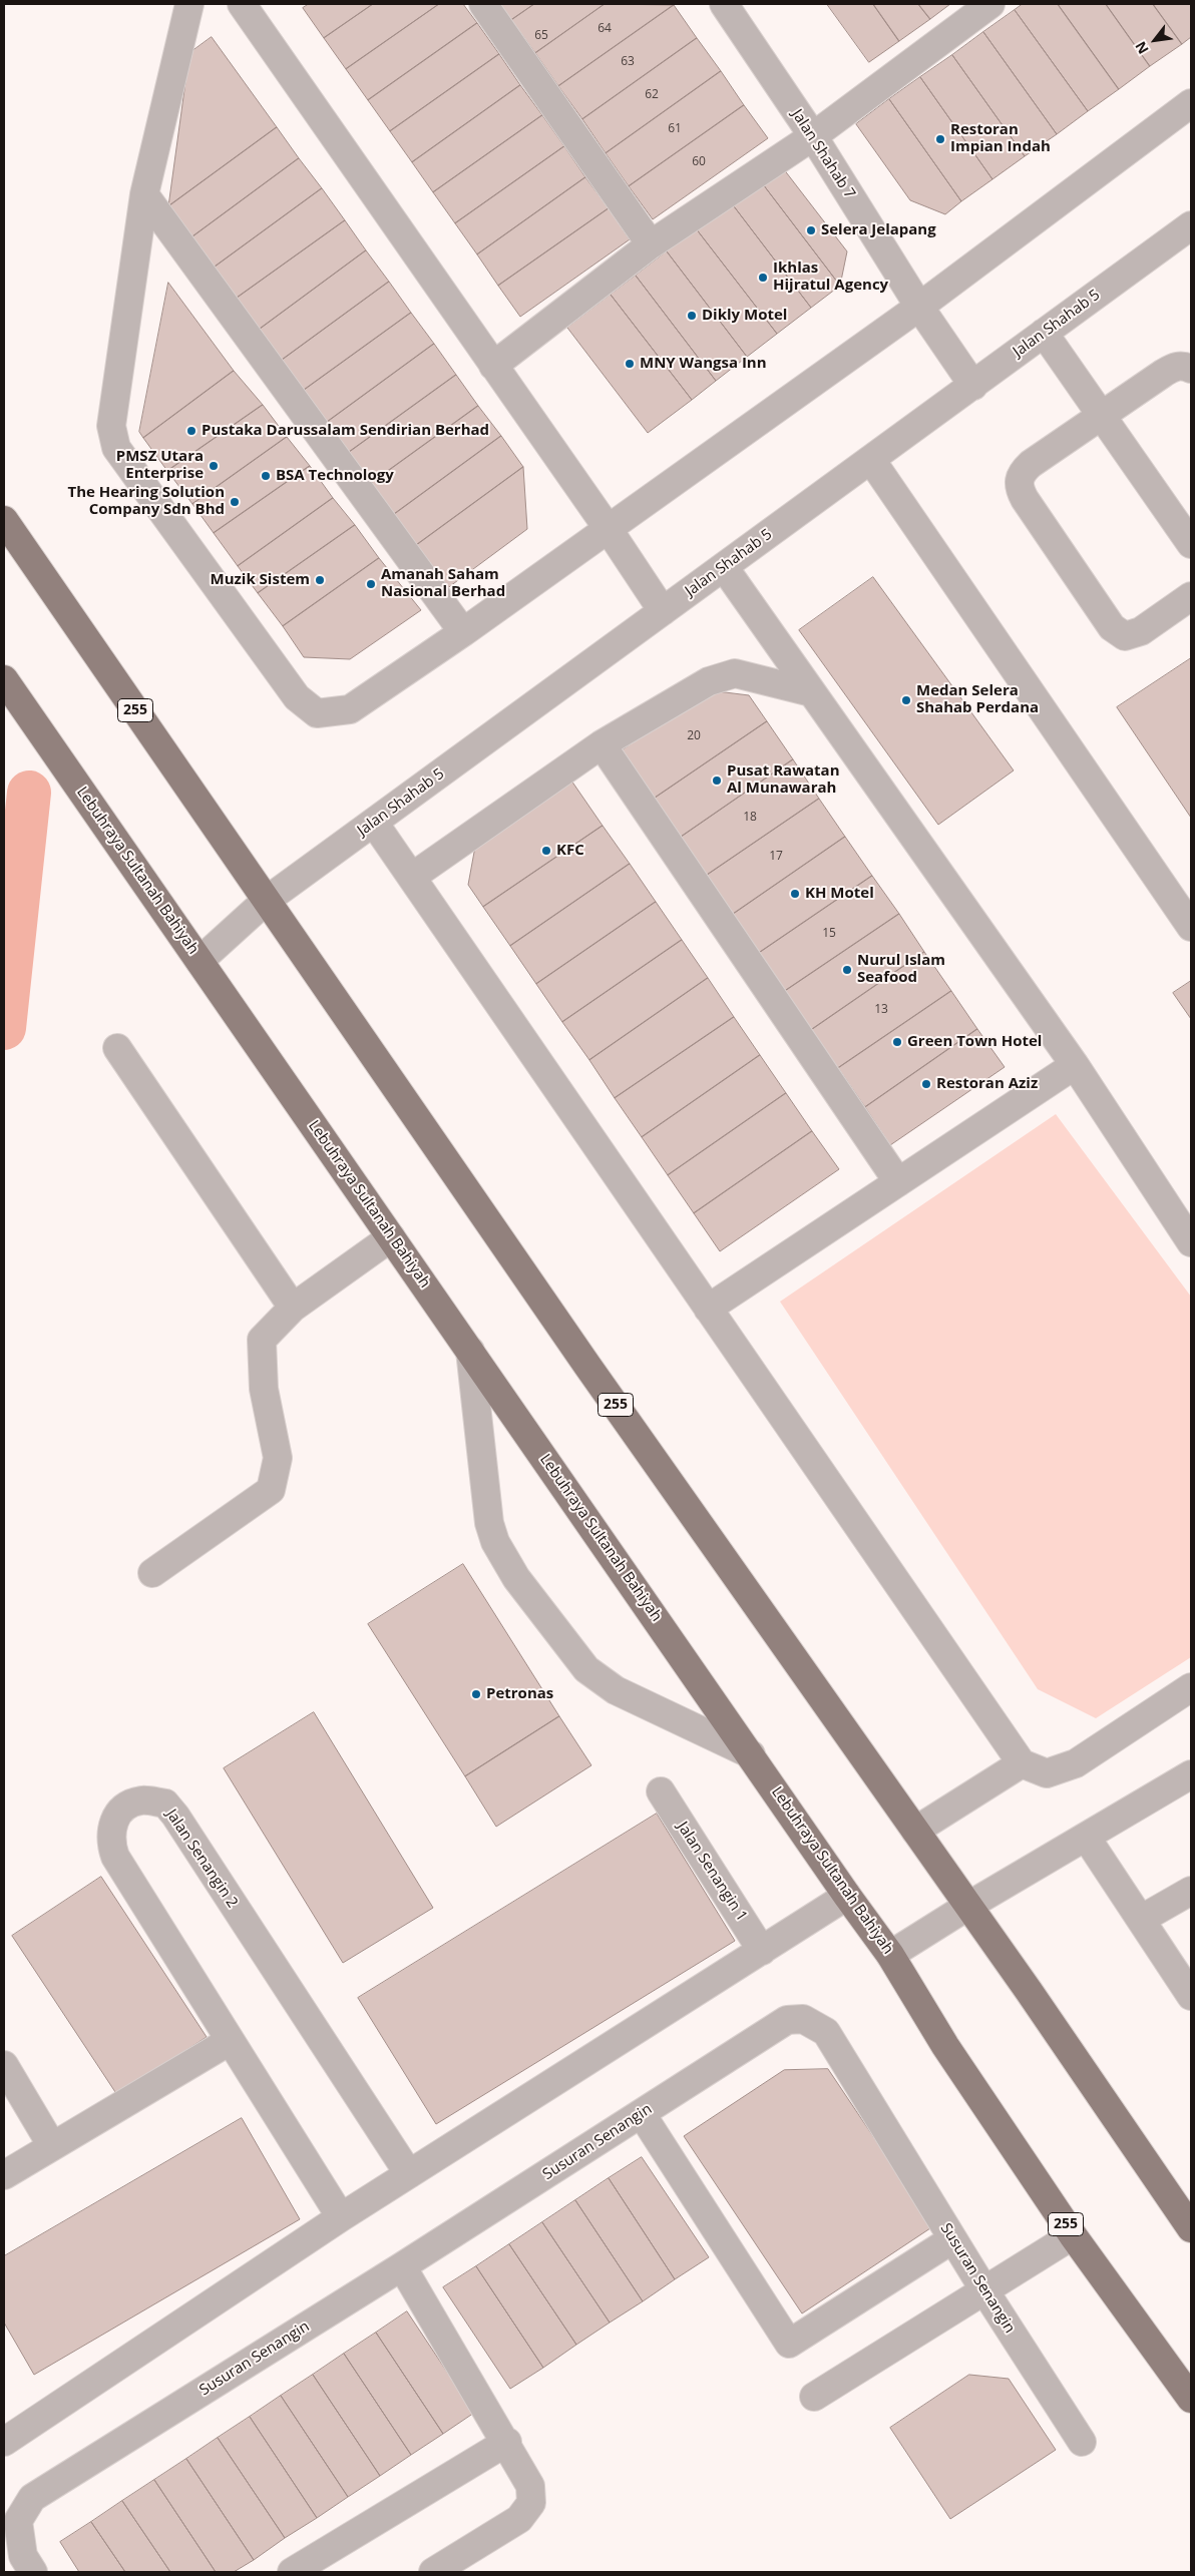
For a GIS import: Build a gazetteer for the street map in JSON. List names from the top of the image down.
{
  "streets": {
    "main road": ["255", "Lebuhraya Sultanah Bahiyah"],
    "street": [
      "Jalan Shahab 7",
      "Jalan Shahab 5",
      "Jalan Senangin 2",
      "Jalan Senangin 1",
      "Susuran Senangin"
    ]
  },
  "crossings": [
    ["Jalan Shahab 7", "Jalan Shahab 5"],
    ["Jalan Shahab 5", "255"],
    ["Jalan Shahab 5", "Lebuhraya Sultanah Bahiyah"]
  ],
  "places": [
    "Restoran Impian Indah",
    "Selera Jelapang",
    "Ikhlas Hijratul Agency",
    "Dikly Motel",
    "MNY Wangsa Inn",
    "Pustaka Darussalam Sendirian Berhad",
    "PMSZ Utara Enterprise",
    "BSA Technology",
    "The Hearing Solution Company Sdn Bhd",
    "Muzik Sistem",
    "Amanah Saham Nasional Berhad",
    "Medan Selera Shahab Perdana",
    "Pusat Rawatan Al Munawarah",
    "KFC",
    "KH Motel",
    "Nurul Islam Seafood",
    "Green Town Hotel",
    "Restoran Aziz",
    "Petronas"
  ],
  "house_numbers": [
    "64",
    "65",
    "63",
    "62",
    "61",
    "60",
    "20",
    "18",
    "17",
    "15",
    "13"
  ],
  "north": "bottom left"
}
